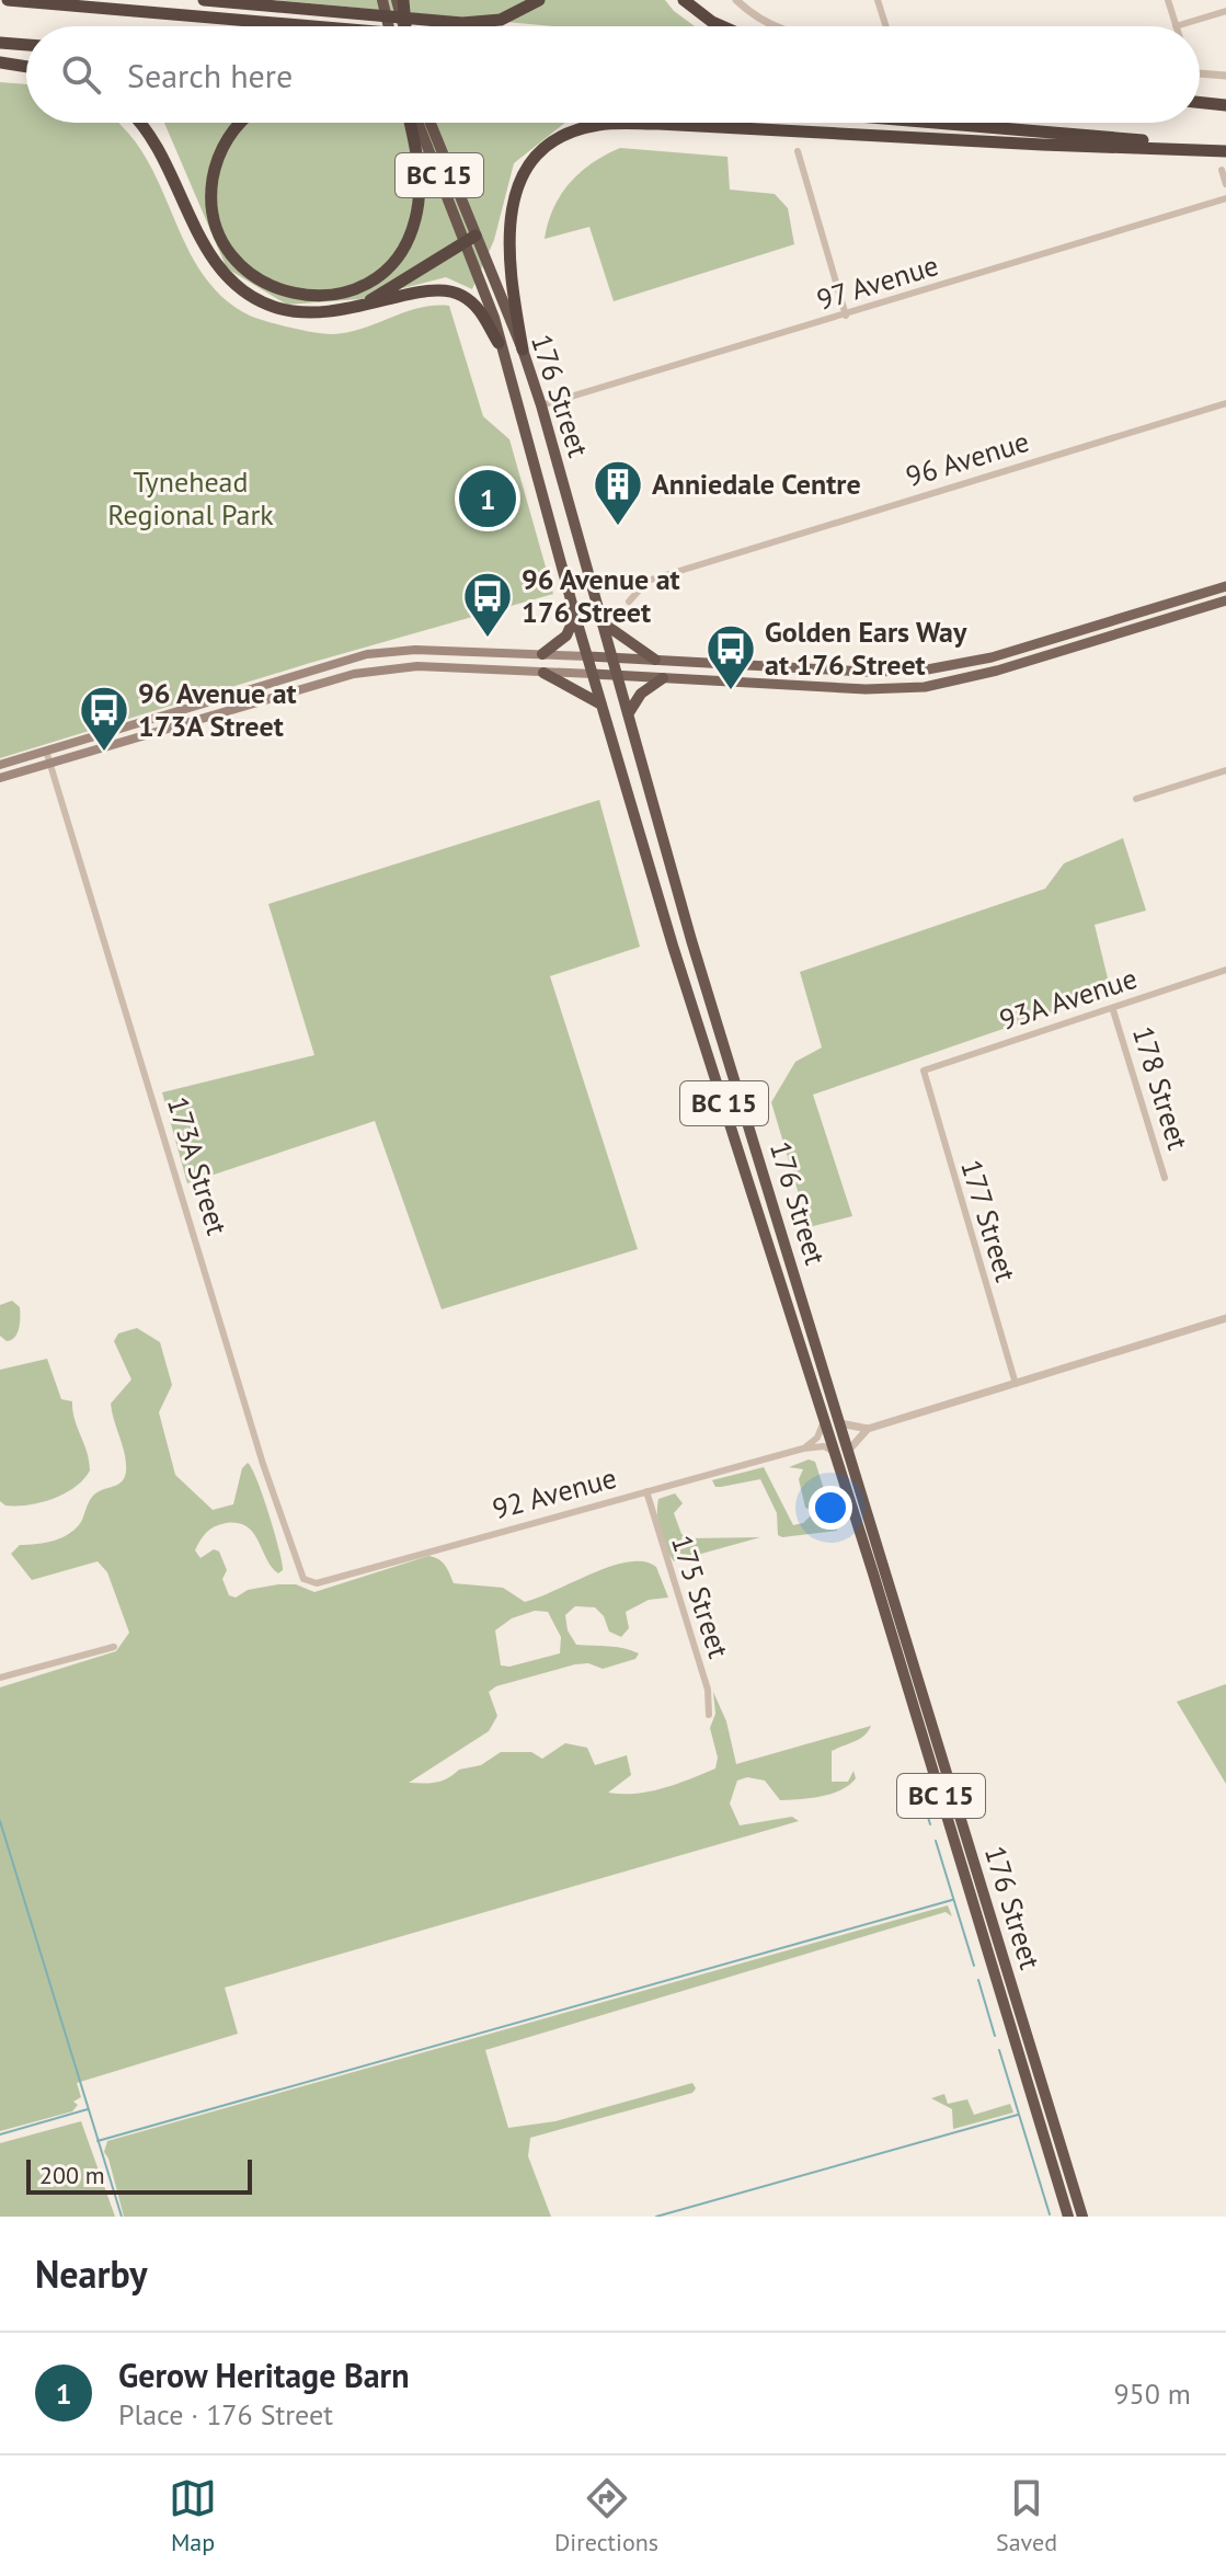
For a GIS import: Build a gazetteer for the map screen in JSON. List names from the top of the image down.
{
  "streets": {
    "highway": ["BC 15", "176 Street"],
    "street": [
      "97 Avenue",
      "96 Avenue",
      "93A Avenue",
      "178 Street",
      "173A Street",
      "177 Street",
      "92 Avenue",
      "175 Street"
    ]
  },
  "crossings": [
    ["97 Avenue", "176 Street"],
    ["176 Street", "92 Avenue"],
    ["93A Avenue", "178 Street"],
    ["93A Avenue", "177 Street"],
    ["173A Street", "92 Avenue"],
    ["92 Avenue", "175 Street"]
  ],
  "parks": ["Tynehead Regional Park"],
  "places": {
    "building": ["Anniedale Centre"],
    "bus stop": ["96 Avenue at 176 Street", "Golden Ears Way at 176 Street", "96 Avenue at 173A Street"]
  },
  "scale_bar": "200 m",
  "page": {
    "search": "Search here",
    "pins": "1",
    "scale": "200 m",
    "heading": "Nearby",
    "list": [
      {
        "mark": "1",
        "name": "Gerow Heritage Barn",
        "note": "Place · 176 Street",
        "value": "950 m"
      }
    ],
    "nav": ["Map", "Directions", "Saved"]
  }
}
